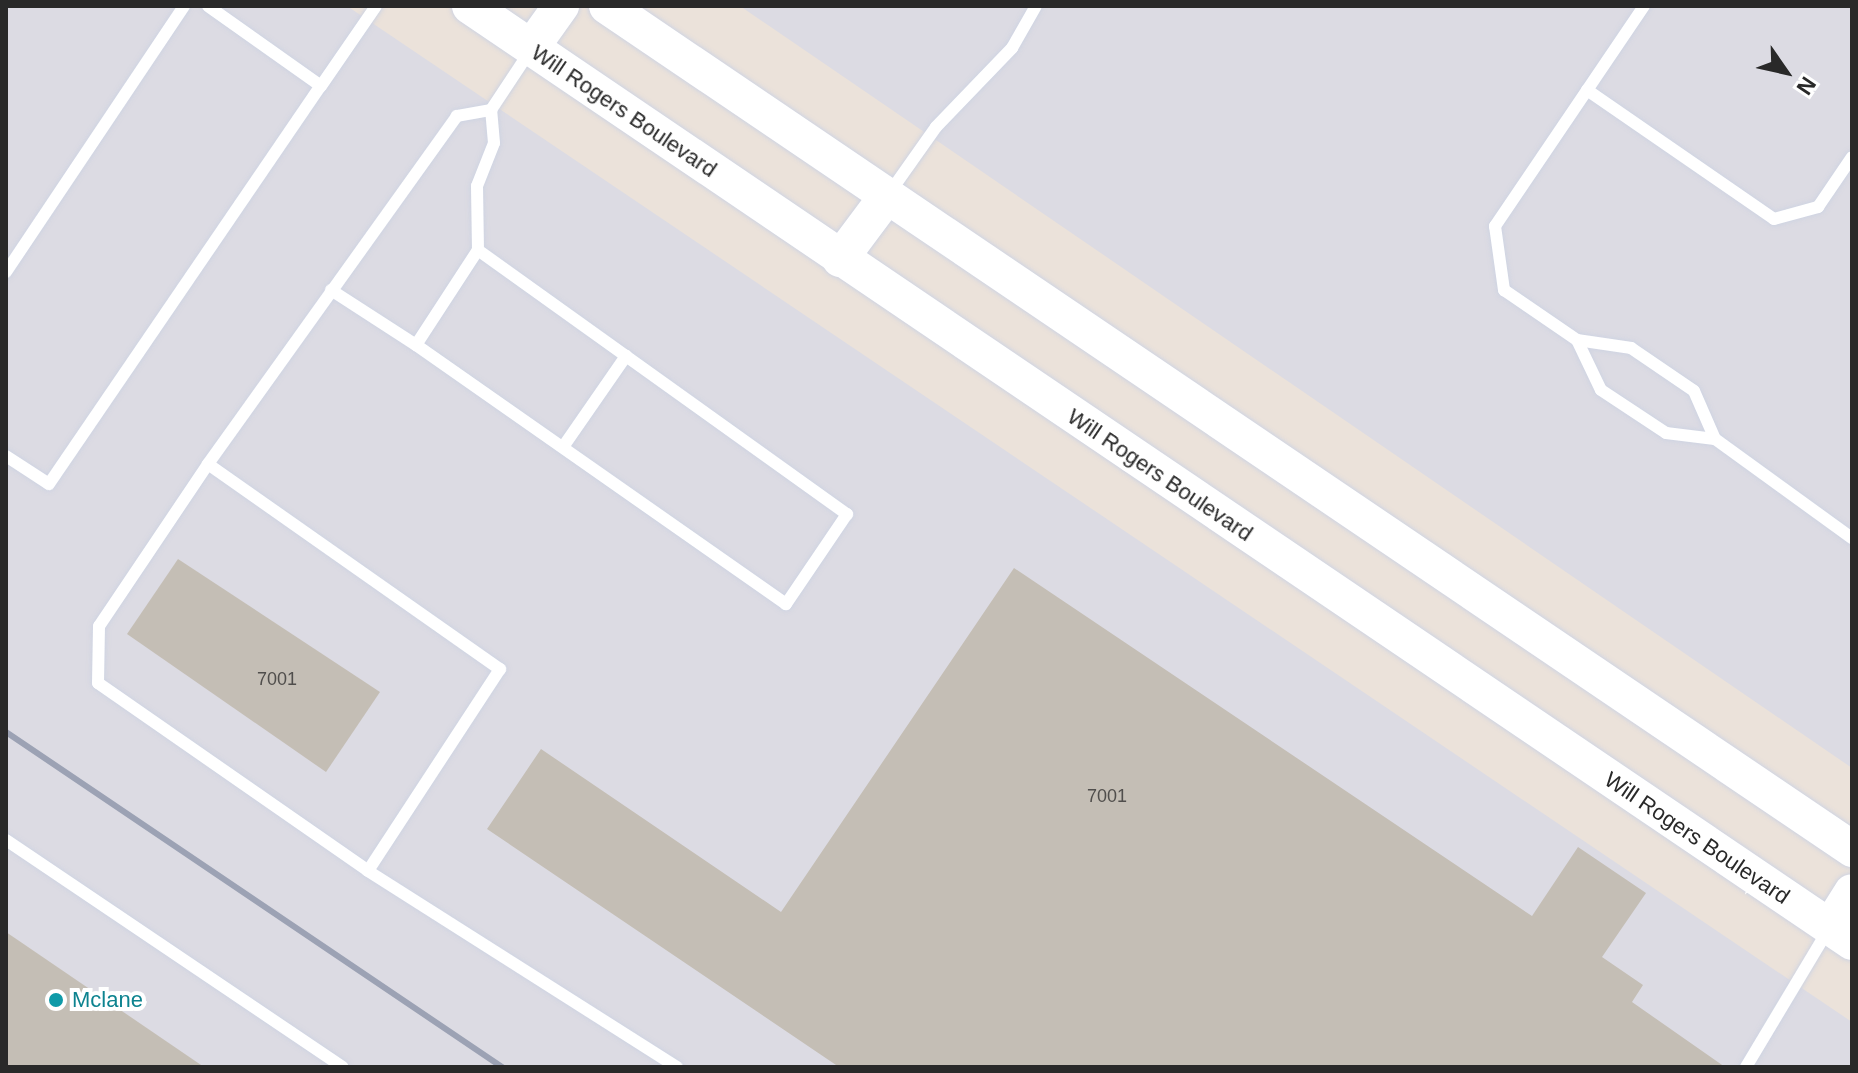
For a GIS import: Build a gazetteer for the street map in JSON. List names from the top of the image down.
{
  "streets": {
    "main road": ["Will Rogers Boulevard"]
  },
  "places": ["Mclane"],
  "house_numbers": ["7001", "7001"],
  "north": "bottom right"
}
